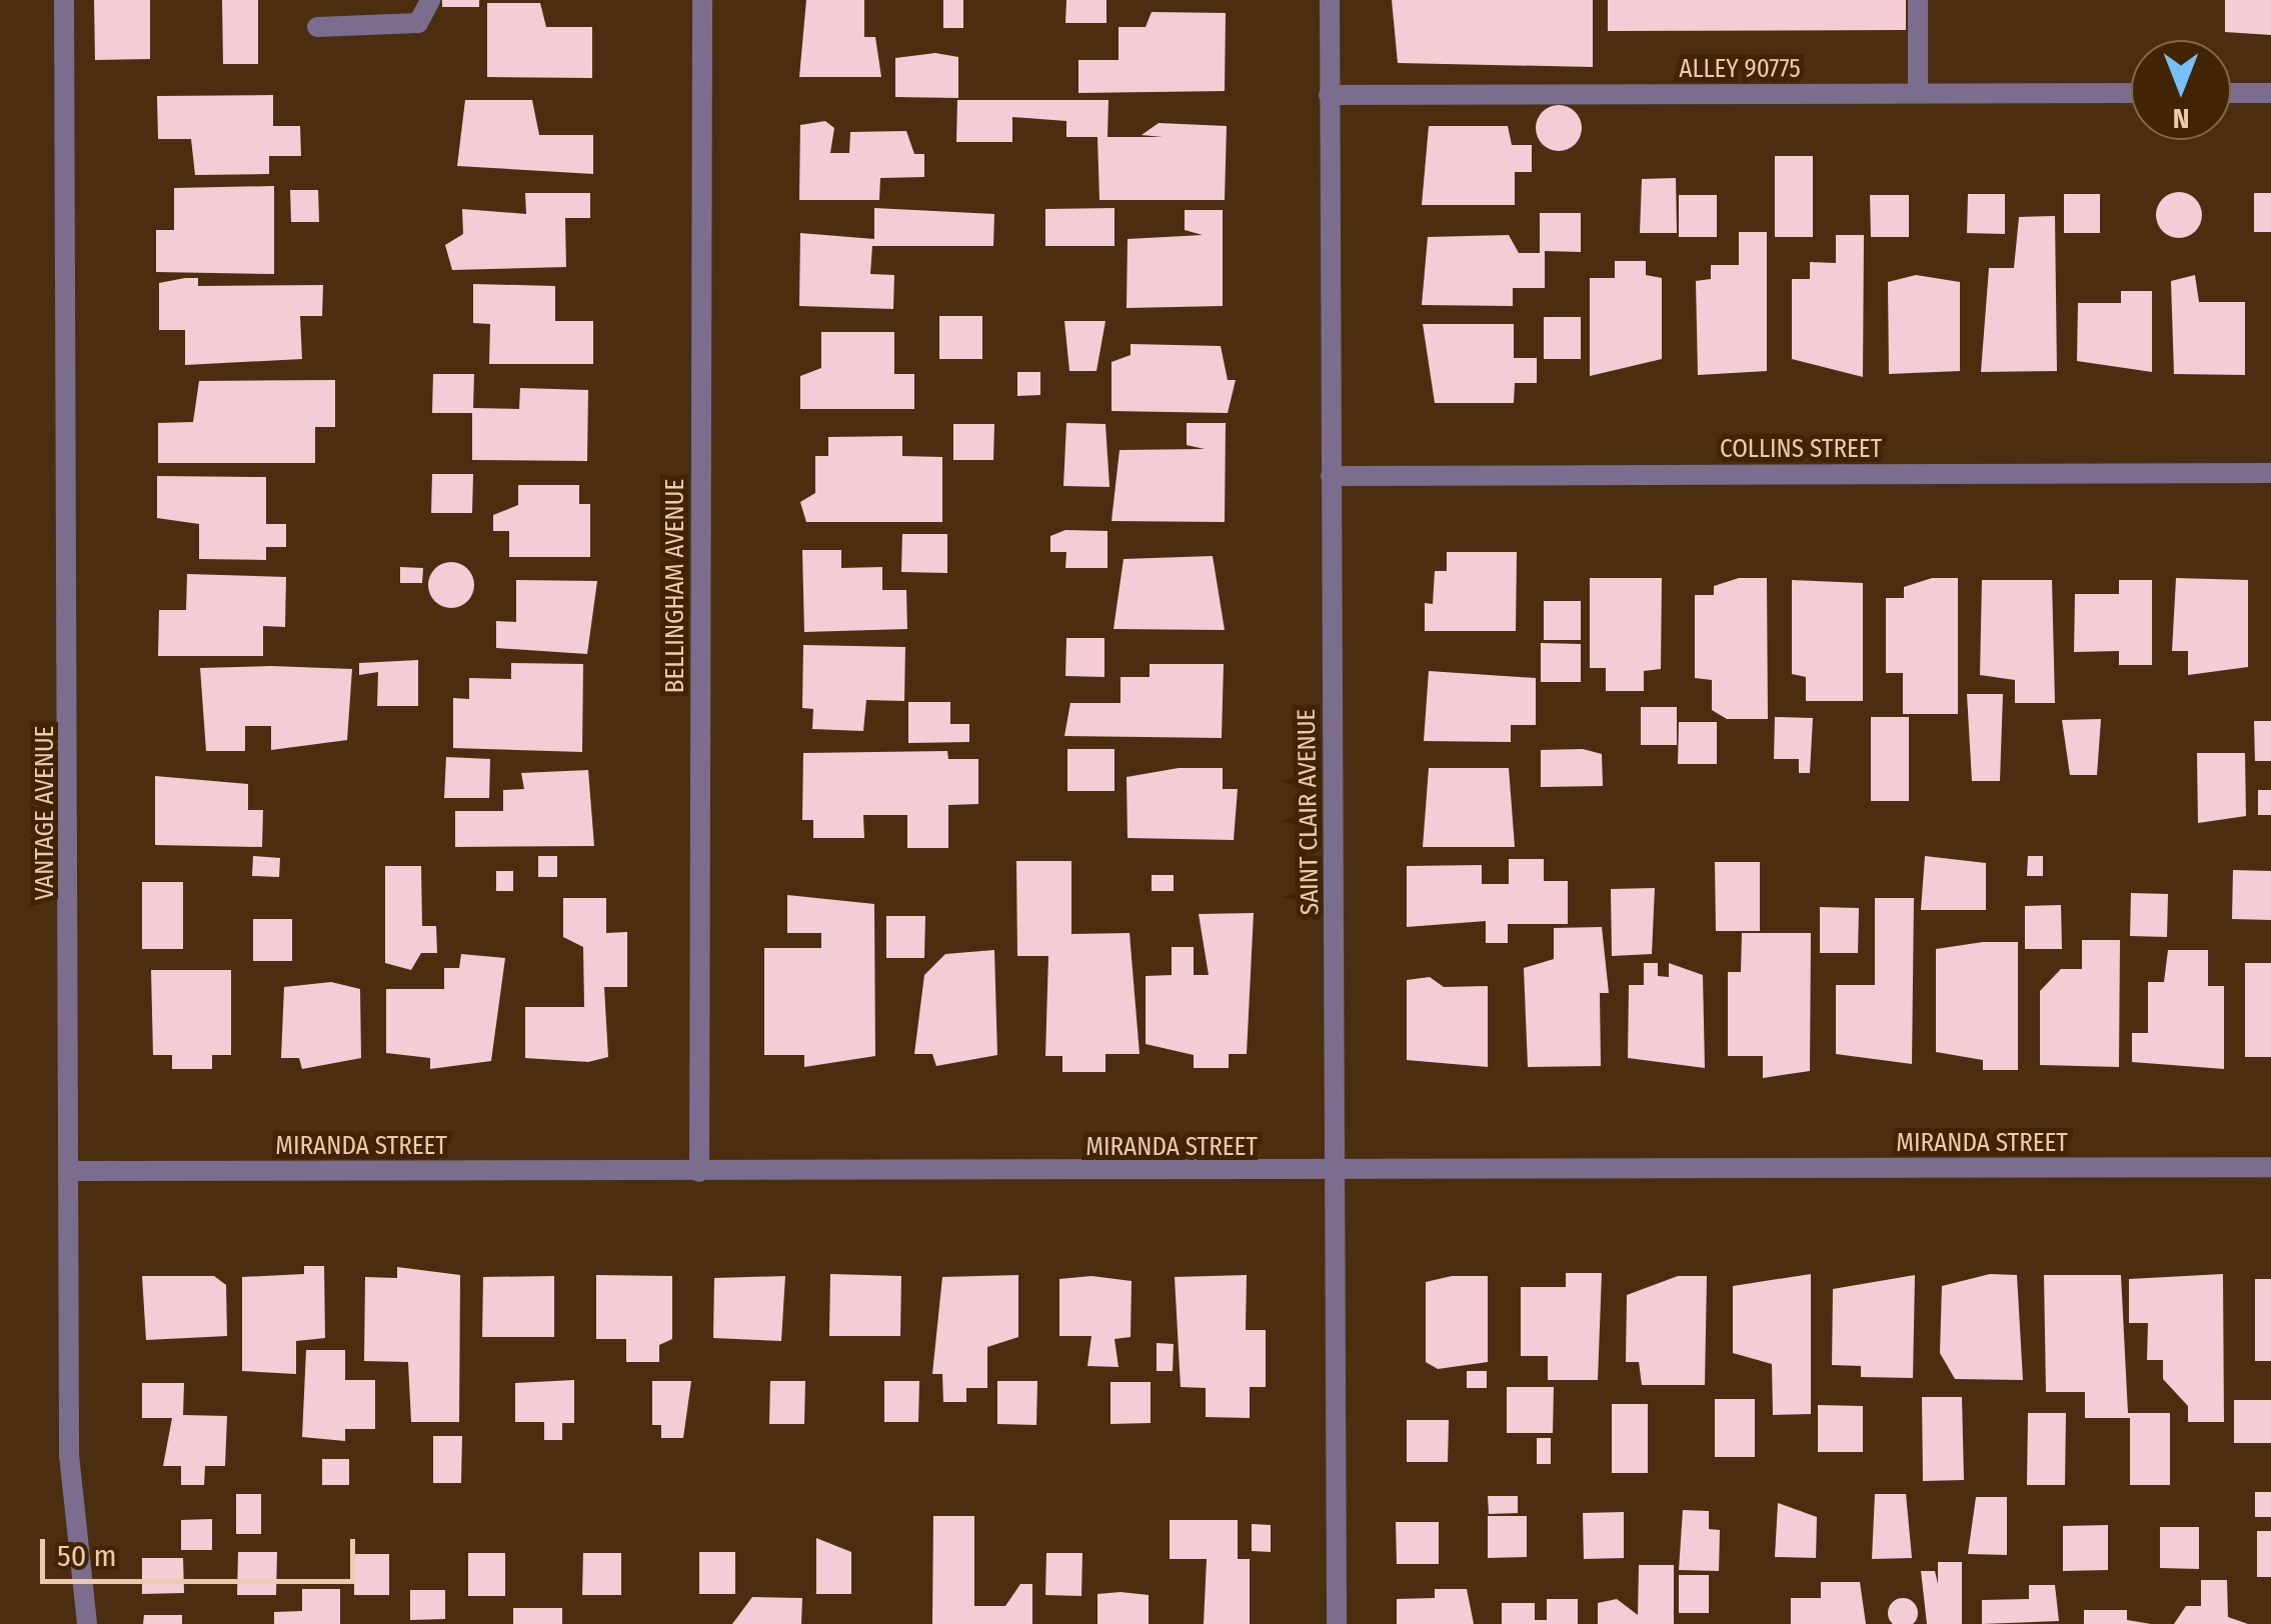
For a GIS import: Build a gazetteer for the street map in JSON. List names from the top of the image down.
{
  "streets": {
    "street": [
      "ALLEY 90775",
      "COLLINS STREET",
      "BELLINGHAM AVENUE",
      "SAINT CLAIR AVENUE",
      "VANTAGE AVENUE",
      "MIRANDA STREET"
    ]
  },
  "crossings": [
    ["ALLEY 90775", "SAINT CLAIR AVENUE"],
    ["COLLINS STREET", "SAINT CLAIR AVENUE"],
    ["BELLINGHAM AVENUE", "MIRANDA STREET"],
    ["SAINT CLAIR AVENUE", "MIRANDA STREET"],
    ["VANTAGE AVENUE", "MIRANDA STREET"]
  ],
  "scale_bar": "50 m",
  "north": "bottom"
}
